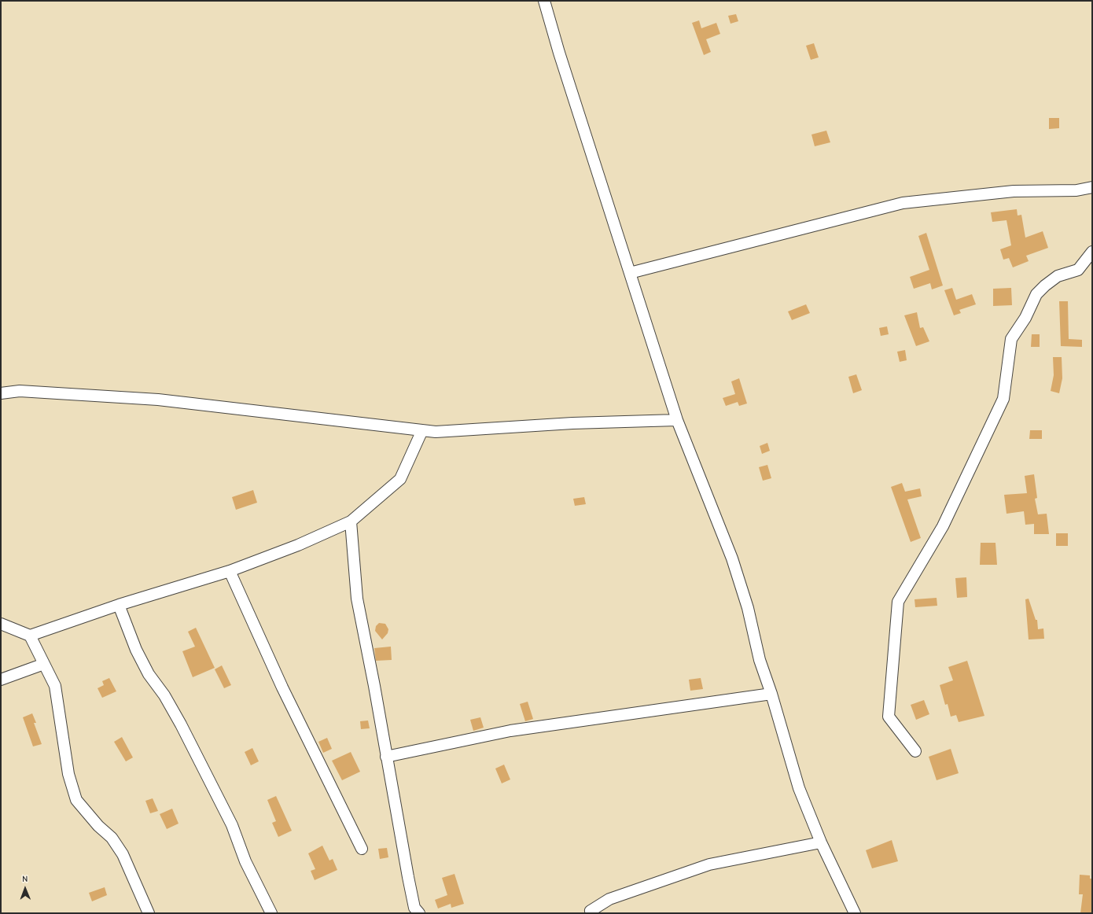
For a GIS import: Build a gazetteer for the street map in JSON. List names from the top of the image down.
{
  "north": "top"
}
